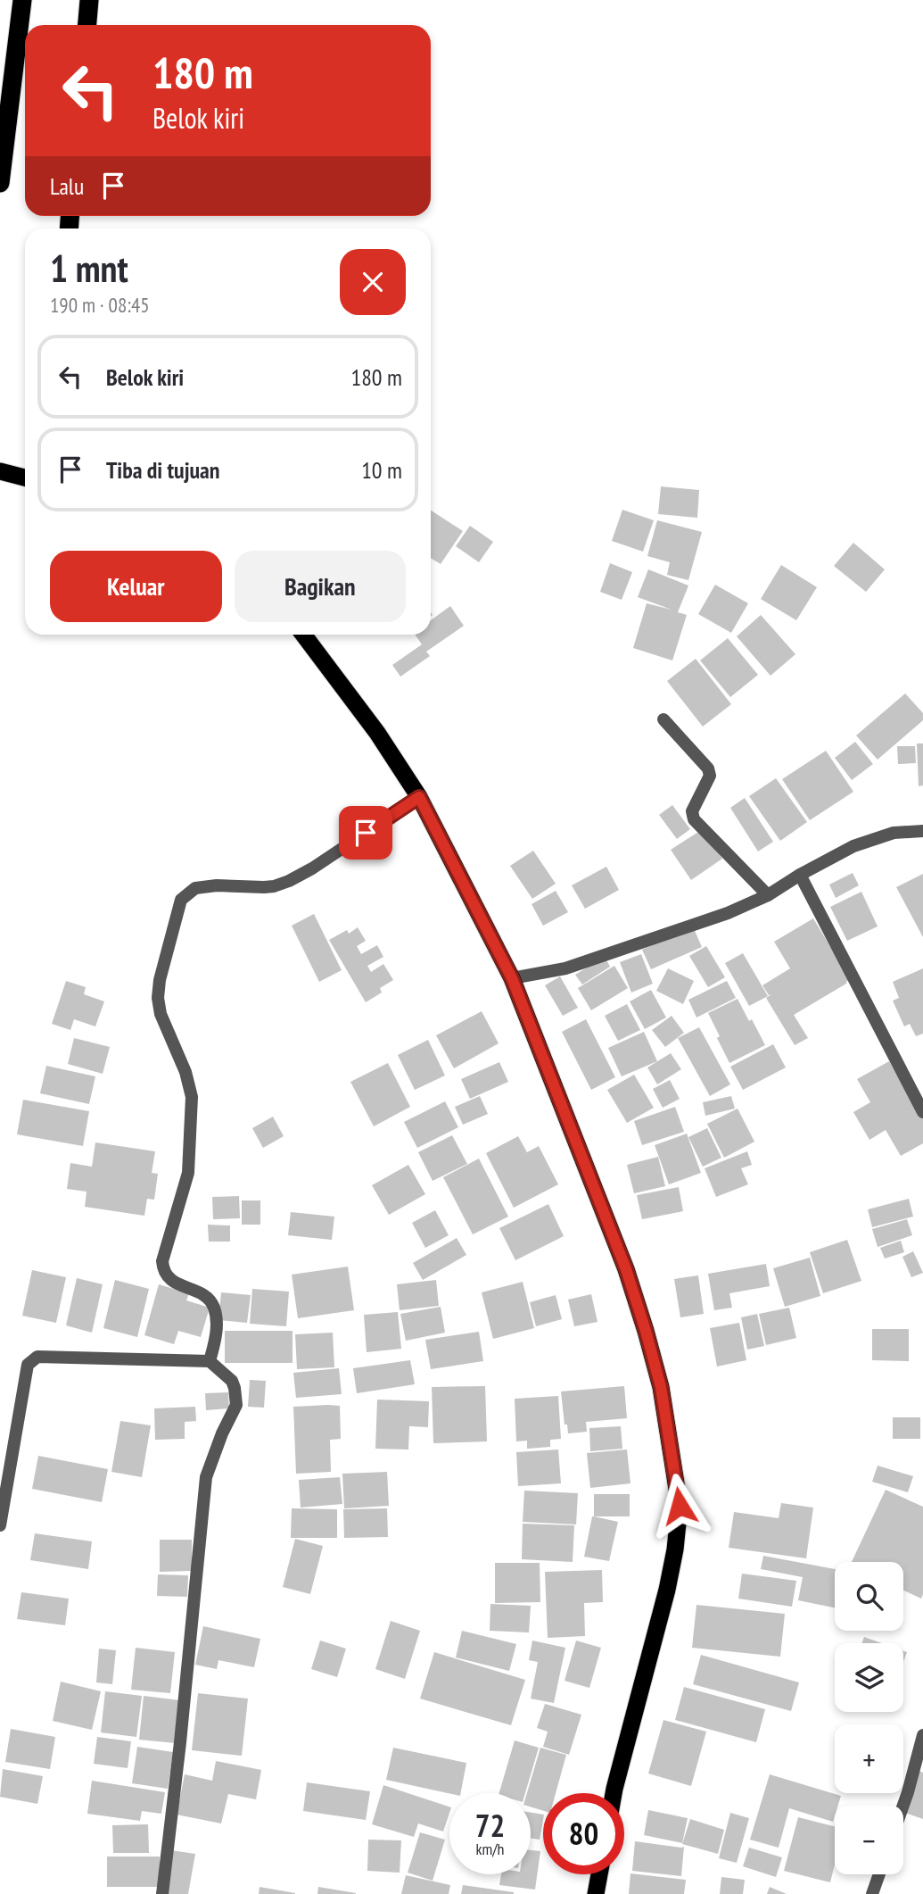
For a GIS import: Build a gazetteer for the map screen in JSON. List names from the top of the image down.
{
  "page": {
    "turn": ["180 m", "Belok kiri"],
    "then": "Lalu",
    "heading": ["1 mnt", "190 m · 08:45"],
    "list": [
      {
        "name": "Belok kiri",
        "value": "180 m"
      },
      {
        "name": "Tiba di tujuan",
        "value": "10 m"
      }
    ],
    "buttons": ["Keluar", "Bagikan"],
    "map_buttons": ["+", "−"],
    "speed": "72 km/h",
    "limit": "80"
  }
}
